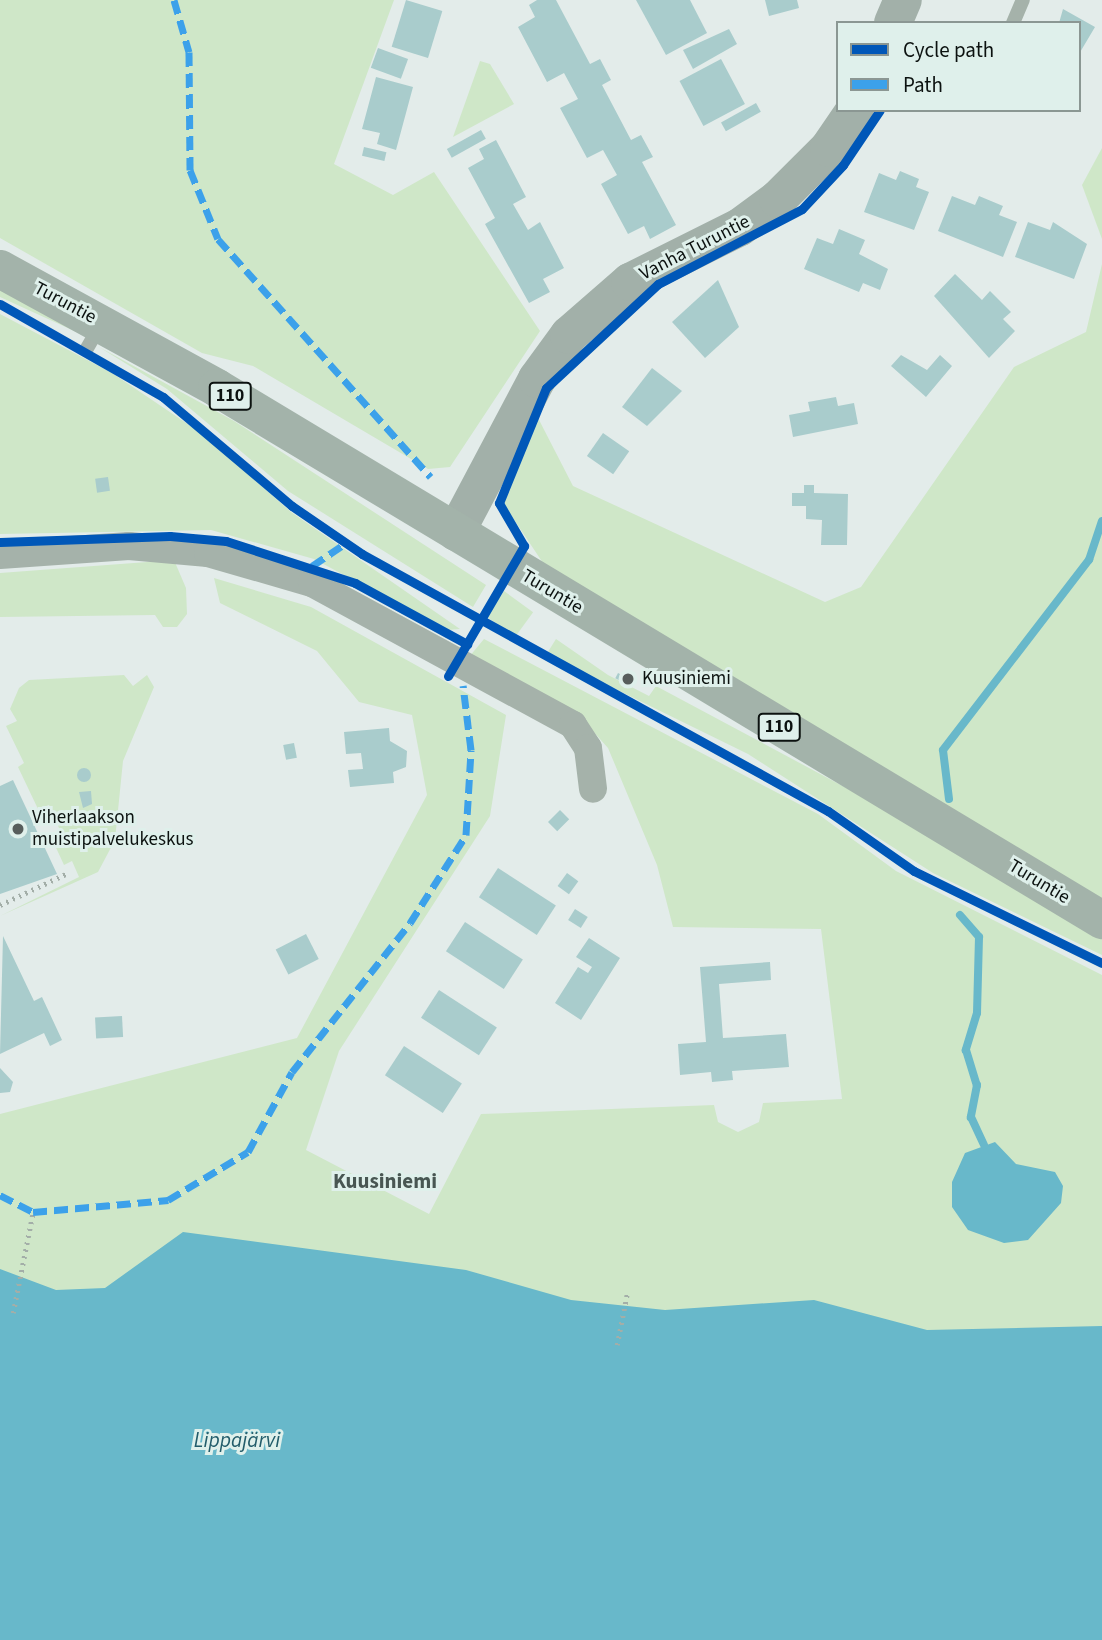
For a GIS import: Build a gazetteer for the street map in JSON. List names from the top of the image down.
{
  "streets": {
    "main road": ["Turuntie", "110"],
    "street": ["Vanha Turuntie"]
  },
  "crossings": [
    ["Vanha Turuntie", "Turuntie"]
  ],
  "districts": ["Kuusiniemi"],
  "water": ["Lippajärvi"],
  "places": ["Kuusiniemi", "Viherlaakson muistipalvelukeskus"],
  "legend": ["Cycle path", "Path"]
}
